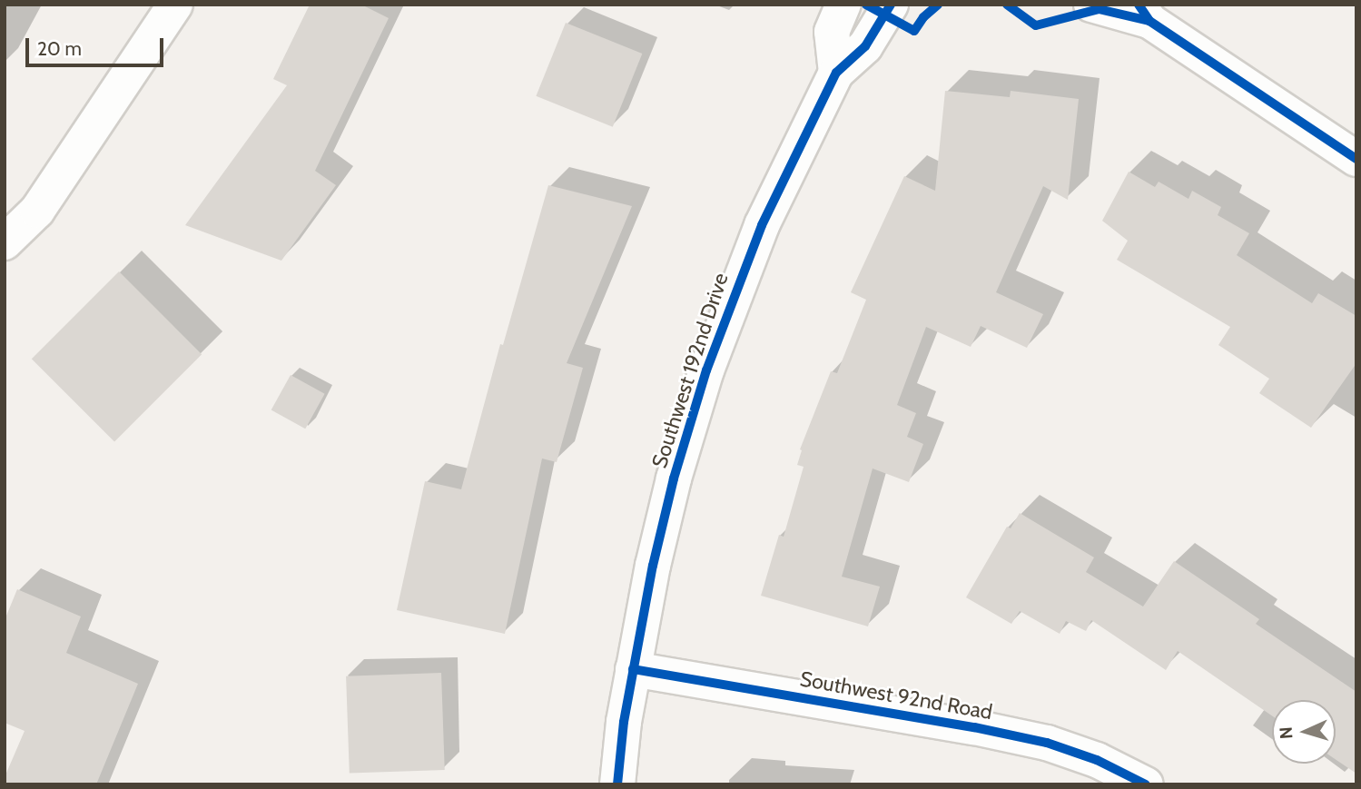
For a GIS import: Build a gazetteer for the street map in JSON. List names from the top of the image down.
{
  "streets": {
    "street": ["Southwest 192nd Drive", "Southwest 92nd Road"]
  },
  "crossings": [
    ["Southwest 192nd Drive", "Southwest 92nd Road"]
  ],
  "scale_bar": "20 m",
  "north": "left"
}
